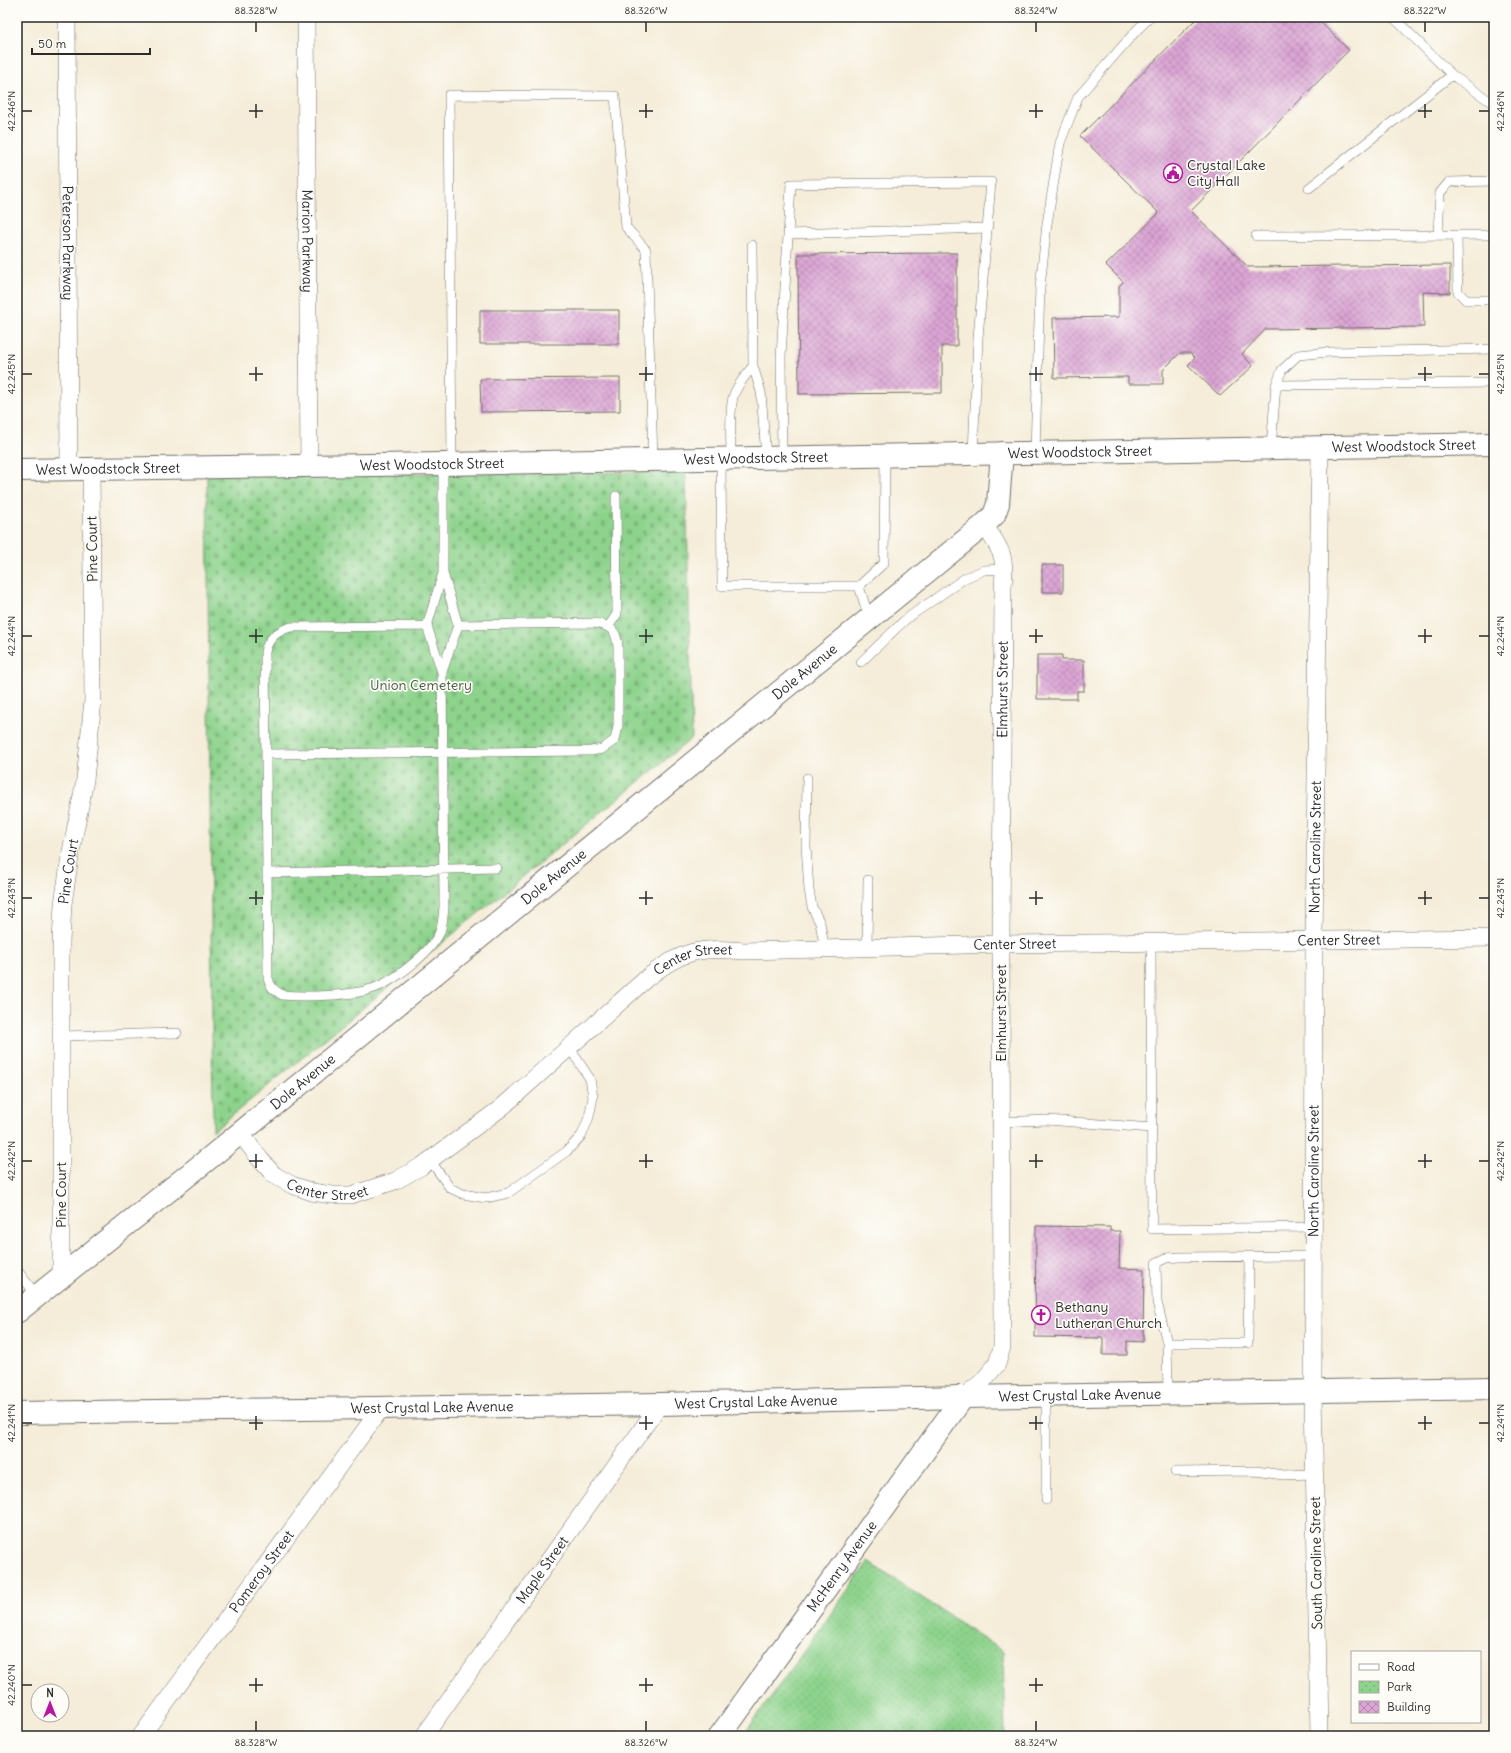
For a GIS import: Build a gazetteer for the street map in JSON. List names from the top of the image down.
{
  "streets": {
    "street": [
      "Marion Parkway",
      "Peterson Parkway",
      "West Woodstock Street",
      "Pine Court",
      "Dole Avenue",
      "Elmhurst Street",
      "North Caroline Street",
      "Center Street",
      "West Crystal Lake Avenue",
      "South Caroline Street",
      "McHenry Avenue",
      "Maple Street",
      "Pomeroy Street"
    ]
  },
  "crossings": [
    ["Marion Parkway", "West Woodstock Street"],
    ["Peterson Parkway", "West Woodstock Street"],
    ["West Woodstock Street", "Pine Court"],
    ["West Woodstock Street", "Dole Avenue"],
    ["West Woodstock Street", "North Caroline Street"],
    ["Pine Court", "Dole Avenue"],
    ["Dole Avenue", "Elmhurst Street"],
    ["Dole Avenue", "Center Street"],
    ["Elmhurst Street", "Center Street"],
    ["Elmhurst Street", "West Crystal Lake Avenue"],
    ["Elmhurst Street", "McHenry Avenue"],
    ["North Caroline Street", "Center Street"],
    ["North Caroline Street", "West Crystal Lake Avenue"],
    ["North Caroline Street", "South Caroline Street"],
    ["West Crystal Lake Avenue", "South Caroline Street"],
    ["West Crystal Lake Avenue", "McHenry Avenue"],
    ["West Crystal Lake Avenue", "Maple Street"],
    ["West Crystal Lake Avenue", "Pomeroy Street"]
  ],
  "parks": ["Union Cemetery"],
  "places": {
    "public building": ["Crystal Lake City Hall"],
    "church": ["Bethany Lutheran Church"]
  },
  "legend": ["Road", "Park", "Building"],
  "scale_bar": "50 m",
  "north": "top",
  "coordinates": [
    "88.328°W",
    "88.326°W",
    "88.324°W",
    "88.322°W",
    "42.246°N",
    "42.245°N",
    "42.244°N",
    "42.243°N",
    "42.242°N",
    "42.241°N",
    "42.240°N"
  ]
}
